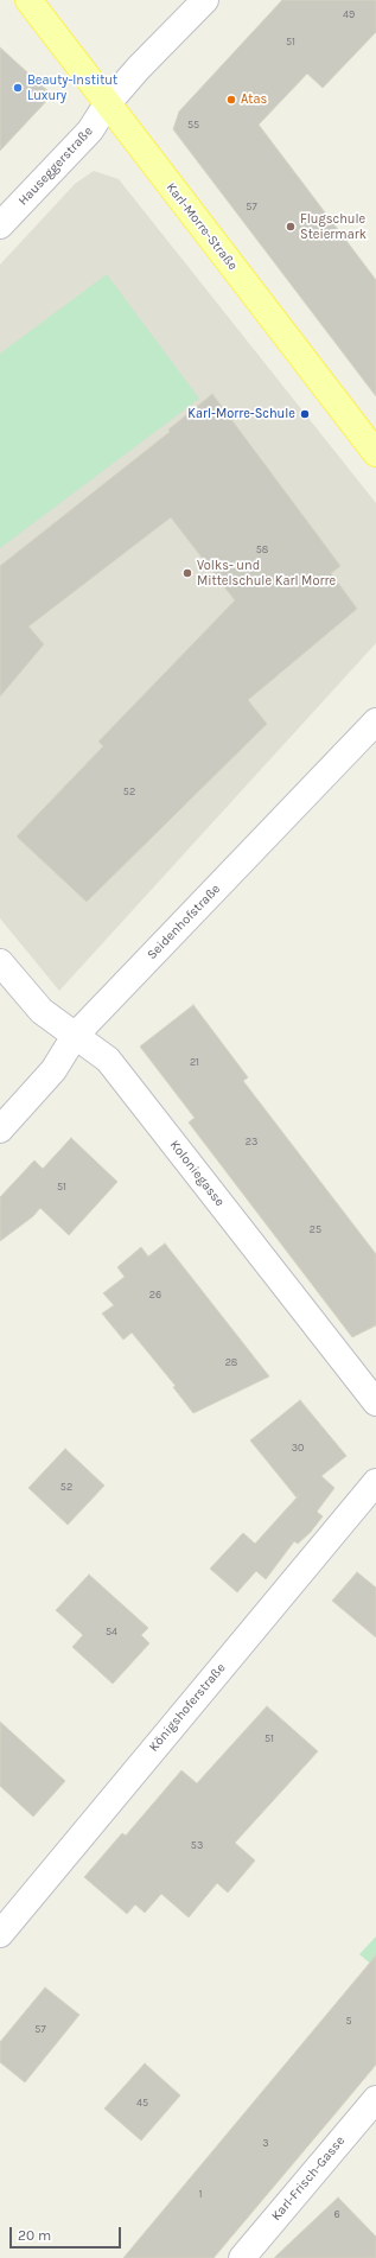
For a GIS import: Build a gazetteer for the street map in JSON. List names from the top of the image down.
{
  "streets": {
    "main road": ["Karl-Morre-Straße"],
    "street": [
      "Hauseggerstraße",
      "Seidenhofstraße",
      "Koloniegasse",
      "Königshoferstraße",
      "Karl-Frisch-Gasse"
    ]
  },
  "crossings": [
    ["Hauseggerstraße", "Karl-Morre-Straße"],
    ["Seidenhofstraße", "Koloniegasse"]
  ],
  "places": [
    "Beauty-Institut Luxury",
    "Atas",
    "Flugschule Steiermark",
    "Karl-Morre-Schule",
    "Volks- und Mittelschule Karl Morre"
  ],
  "house_numbers": [
    "49",
    "51",
    "55",
    "57",
    "58",
    "52",
    "21",
    "23",
    "51",
    "25",
    "26",
    "28",
    "30",
    "52",
    "54",
    "51",
    "53",
    "5",
    "57",
    "45",
    "3",
    "1",
    "6"
  ],
  "scale_bar": "20 m"
}
